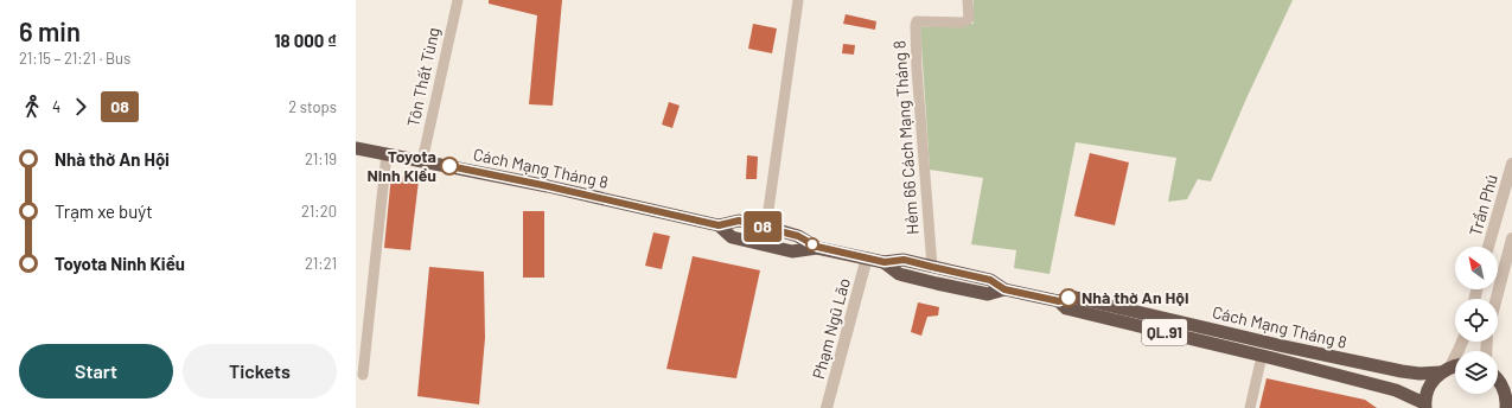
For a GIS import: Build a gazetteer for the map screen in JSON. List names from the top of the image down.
{
  "streets": {
    "highway": ["Cách Mạng Tháng 8", "QL.91"],
    "street": [
      "Tôn Thất Tùng",
      "Hẻm 66 Cách Mạng Tháng 8",
      "Trần Phú",
      "Phạm Ngũ Lão"
    ]
  },
  "crossings": [
    ["Tôn Thất Tùng", "Cách Mạng Tháng 8"],
    ["Hẻm 66 Cách Mạng Tháng 8", "Cách Mạng Tháng 8"],
    ["Cách Mạng Tháng 8", "Phạm Ngũ Lão"]
  ],
  "places": ["Toyota Ninh Kiều", "Nhà thờ An Hội"],
  "lines": ["bus line 08"],
  "north": "top left",
  "page": {
    "heading": ["6 min", "21:15 – 21:21 · Bus", "18 000 ₫"],
    "on_map": "08",
    "legs": ["4", "08", "2 stops"],
    "list": [
      {
        "name": "Nhà thờ An Hội",
        "value": "21:19"
      },
      {
        "name": "Trạm xe buýt",
        "value": "21:20"
      },
      {
        "name": "Toyota Ninh Kiều",
        "value": "21:21"
      }
    ],
    "buttons": ["Start", "Tickets"]
  }
}
